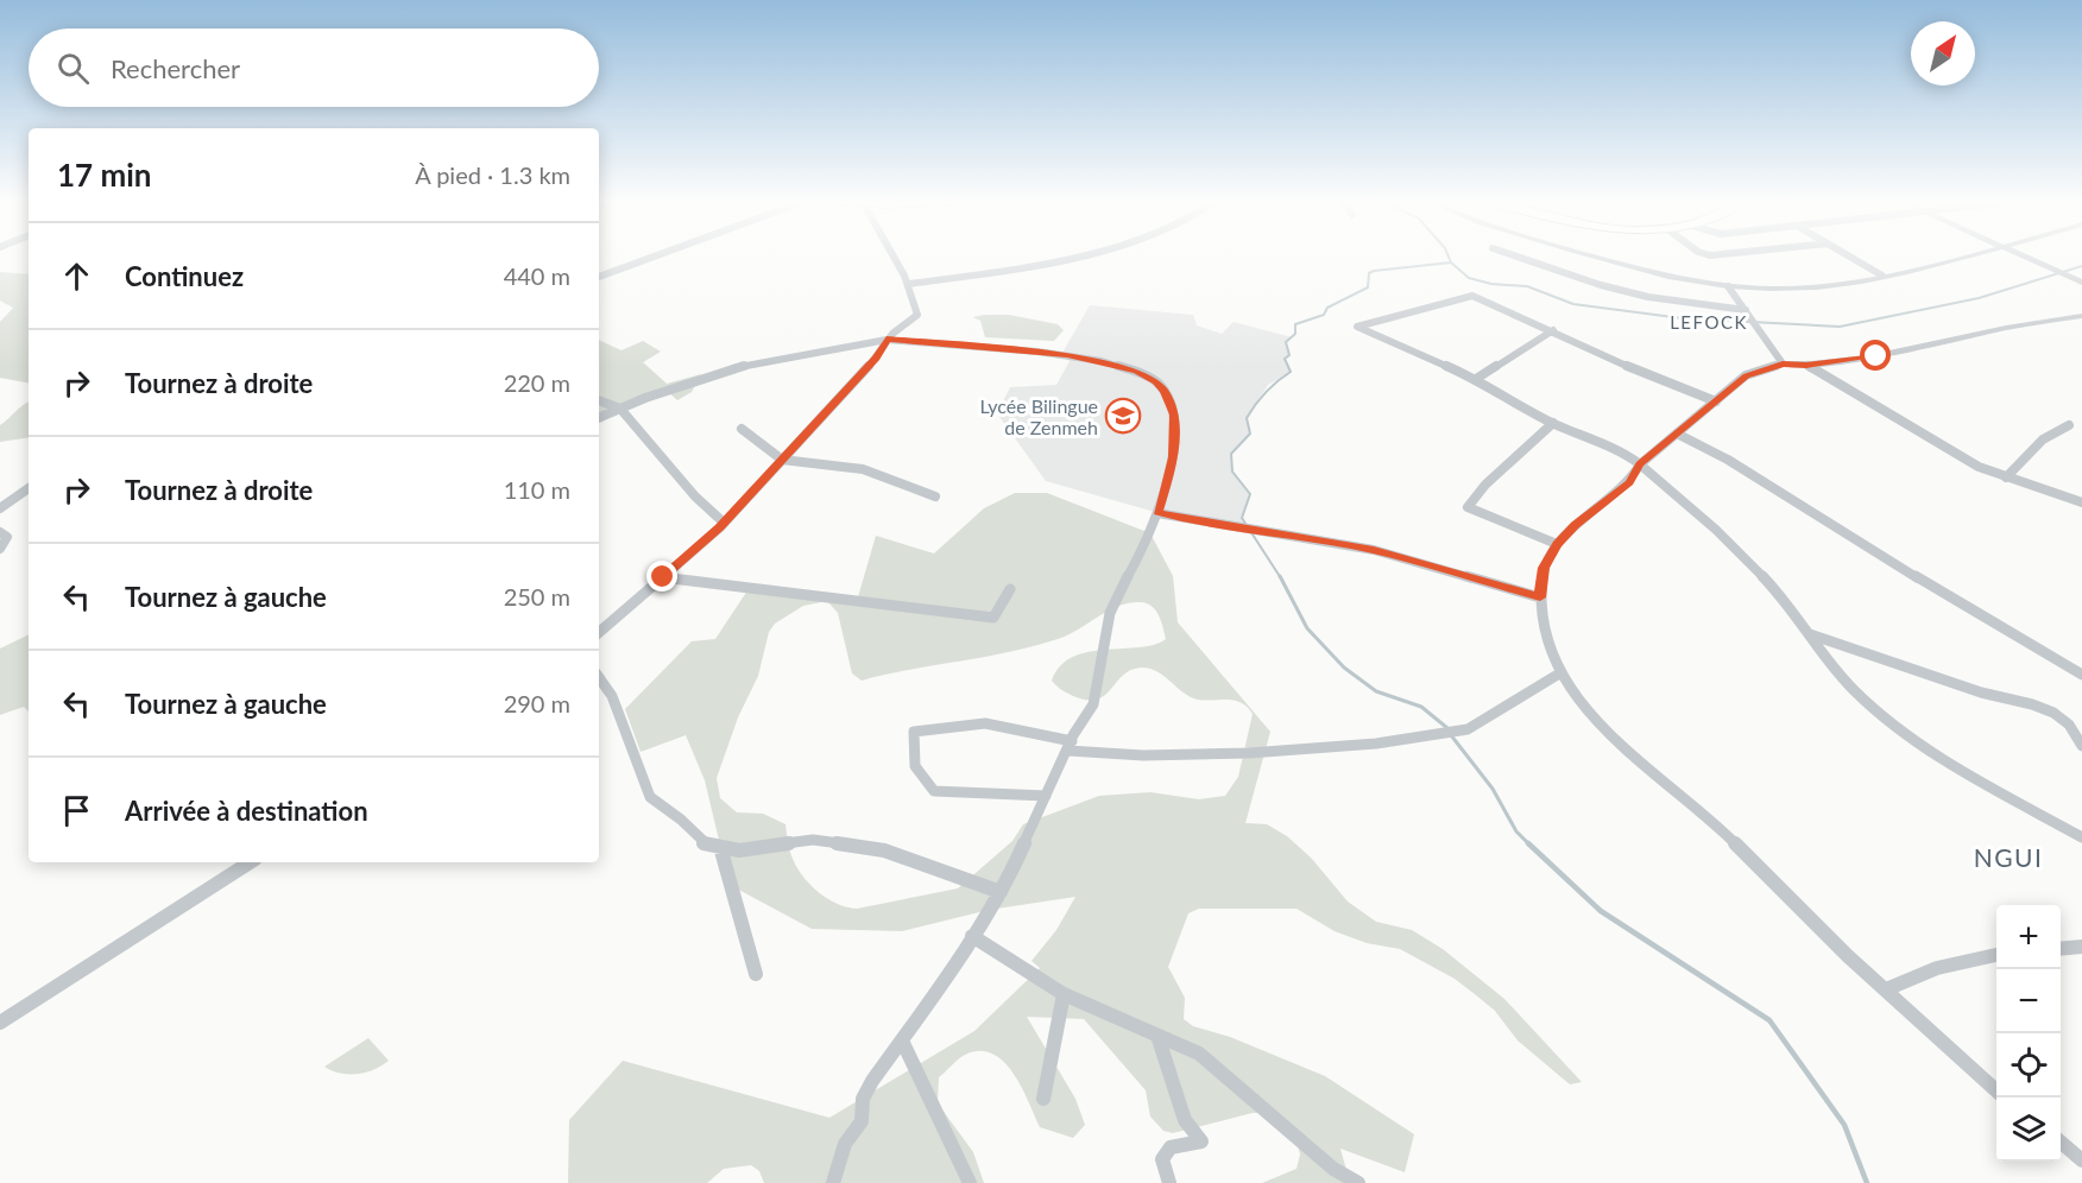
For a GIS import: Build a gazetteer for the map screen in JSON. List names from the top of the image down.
{
  "districts": ["LEFOCK", "NGUI"],
  "places": {
    "school or university": ["Lycée Bilingue de Zenmeh"]
  },
  "north": "top right",
  "page": {
    "search": "Rechercher",
    "heading": ["17 min", "À pied · 1.3 km"],
    "list": [
      ["Continuez", "440 m"],
      ["Tournez à droite", "220 m"],
      ["Tournez à droite", "110 m"],
      ["Tournez à gauche", "250 m"],
      ["Tournez à gauche", "290 m"],
      "Arrivée à destination"
    ],
    "map_buttons": ["+", "−"]
  }
}
